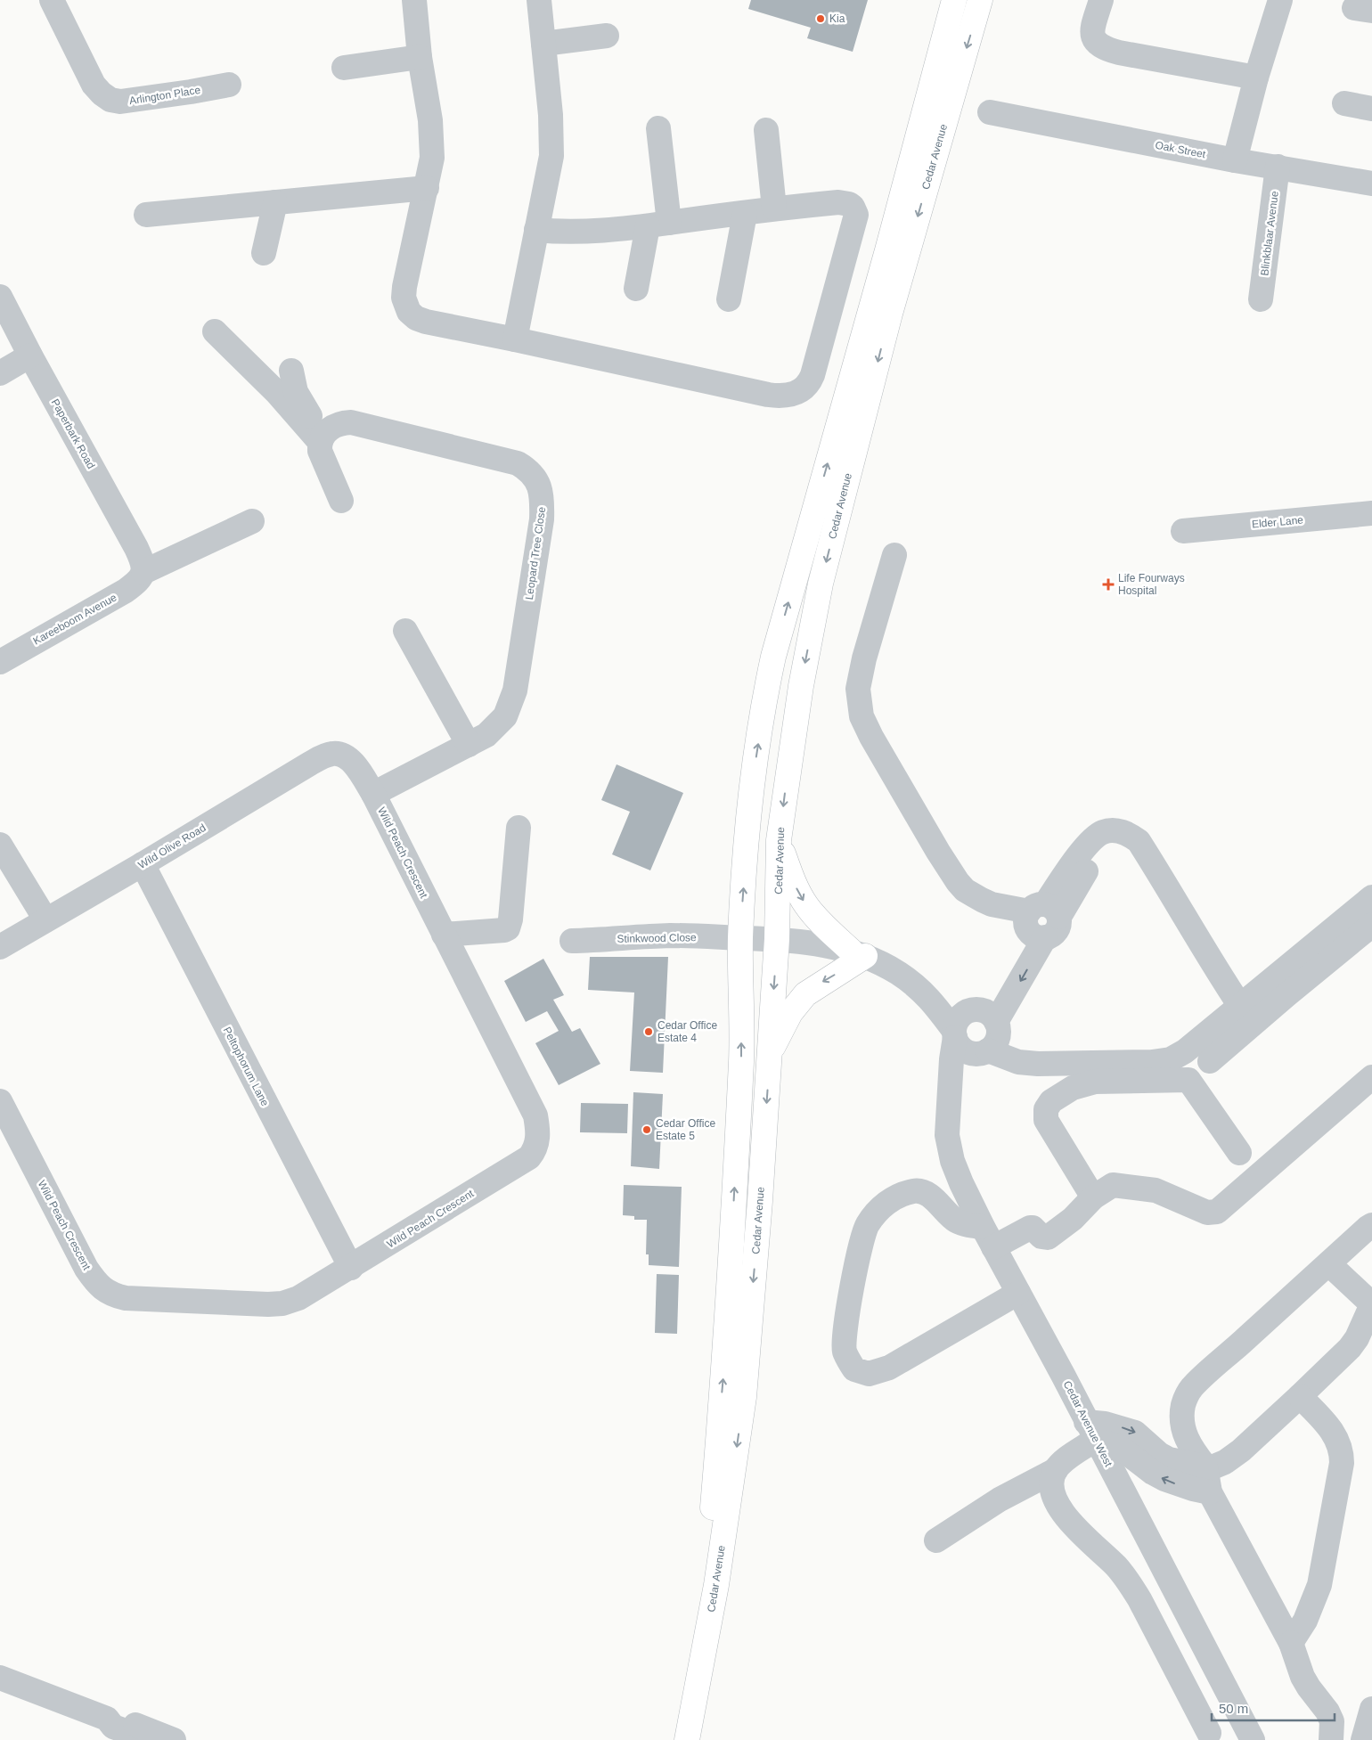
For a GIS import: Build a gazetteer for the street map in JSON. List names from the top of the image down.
{
  "streets": {
    "main road": ["Cedar Avenue"],
    "street": [
      "Arlington Place",
      "Oak Street",
      "Blinkblaar Avenue",
      "Paperbark Road",
      "Elder Lane",
      "Leopard Tree Close",
      "Kareeboom Avenue",
      "Wild Olive Road",
      "Wild Peach Crescent",
      "Stinkwood Close",
      "Peltophorum Lane",
      "Cedar Avenue West"
    ]
  },
  "crossings": [
    ["Oak Street", "Blinkblaar Avenue"],
    ["Cedar Avenue", "Stinkwood Close"],
    ["Paperbark Road", "Kareeboom Avenue"],
    ["Leopard Tree Close", "Wild Peach Crescent"],
    ["Wild Olive Road", "Wild Peach Crescent"],
    ["Wild Olive Road", "Peltophorum Lane"],
    ["Wild Peach Crescent", "Peltophorum Lane"]
  ],
  "places": {
    "other": ["Kia", "Cedar Office Estate 4", "Cedar Office Estate 5"],
    "health": ["Life Fourways Hospital"]
  },
  "scale_bar": "50 m"
}
